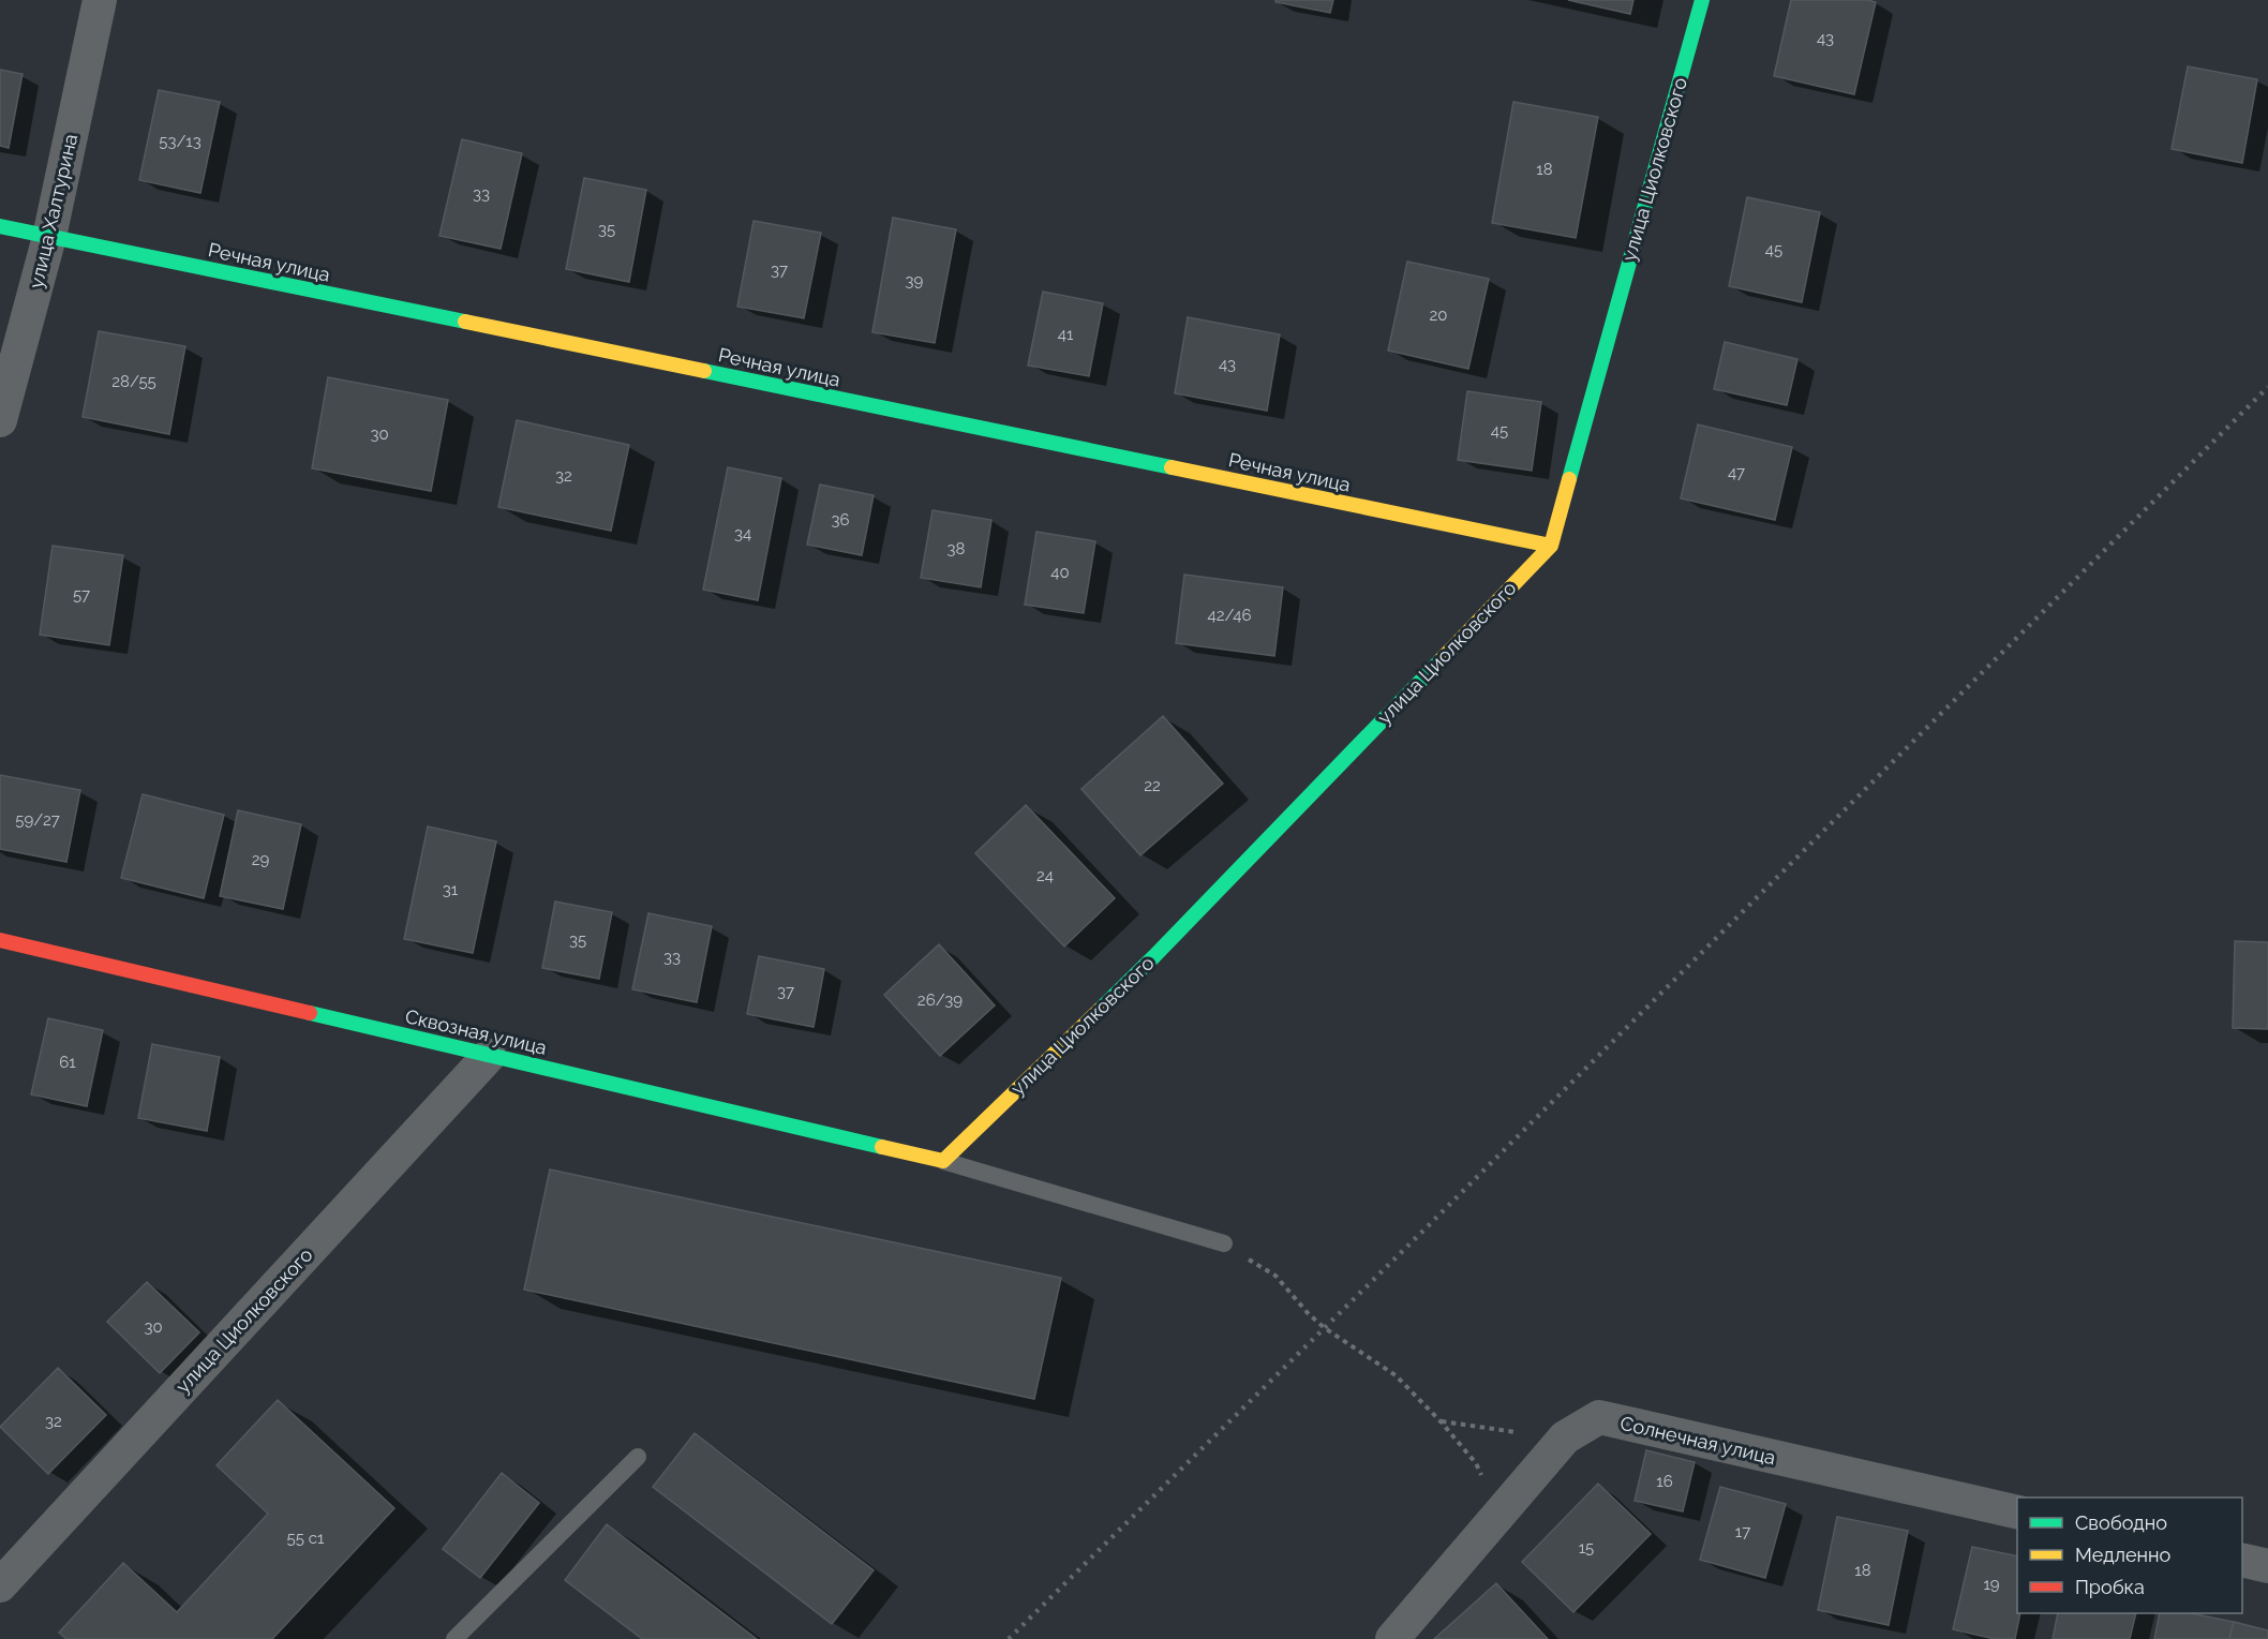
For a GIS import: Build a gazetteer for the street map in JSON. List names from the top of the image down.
{
  "streets": {
    "street": [
      "улица Циолковского",
      "улица Халтурина",
      "Речная улица",
      "Сквозная улица",
      "Солнечная улица"
    ]
  },
  "crossings": [
    ["улица Циолковского", "Речная улица"],
    ["улица Циолковского", "Сквозная улица"],
    ["улица Халтурина", "Речная улица"]
  ],
  "house_numbers": [
    "43",
    "53/13",
    "18",
    "33",
    "35",
    "45",
    "37",
    "39",
    "20",
    "41",
    "43",
    "28/55",
    "45",
    "30",
    "47",
    "32",
    "36",
    "34",
    "38",
    "40",
    "57",
    "42/46",
    "22",
    "59/27",
    "29",
    "24",
    "31",
    "35",
    "33",
    "37",
    "26/39",
    "61",
    "30",
    "32",
    "16",
    "17",
    "55 с1",
    "15",
    "18",
    "19"
  ],
  "legend": ["Свободно", "Медленно", "Пробка"]
}
